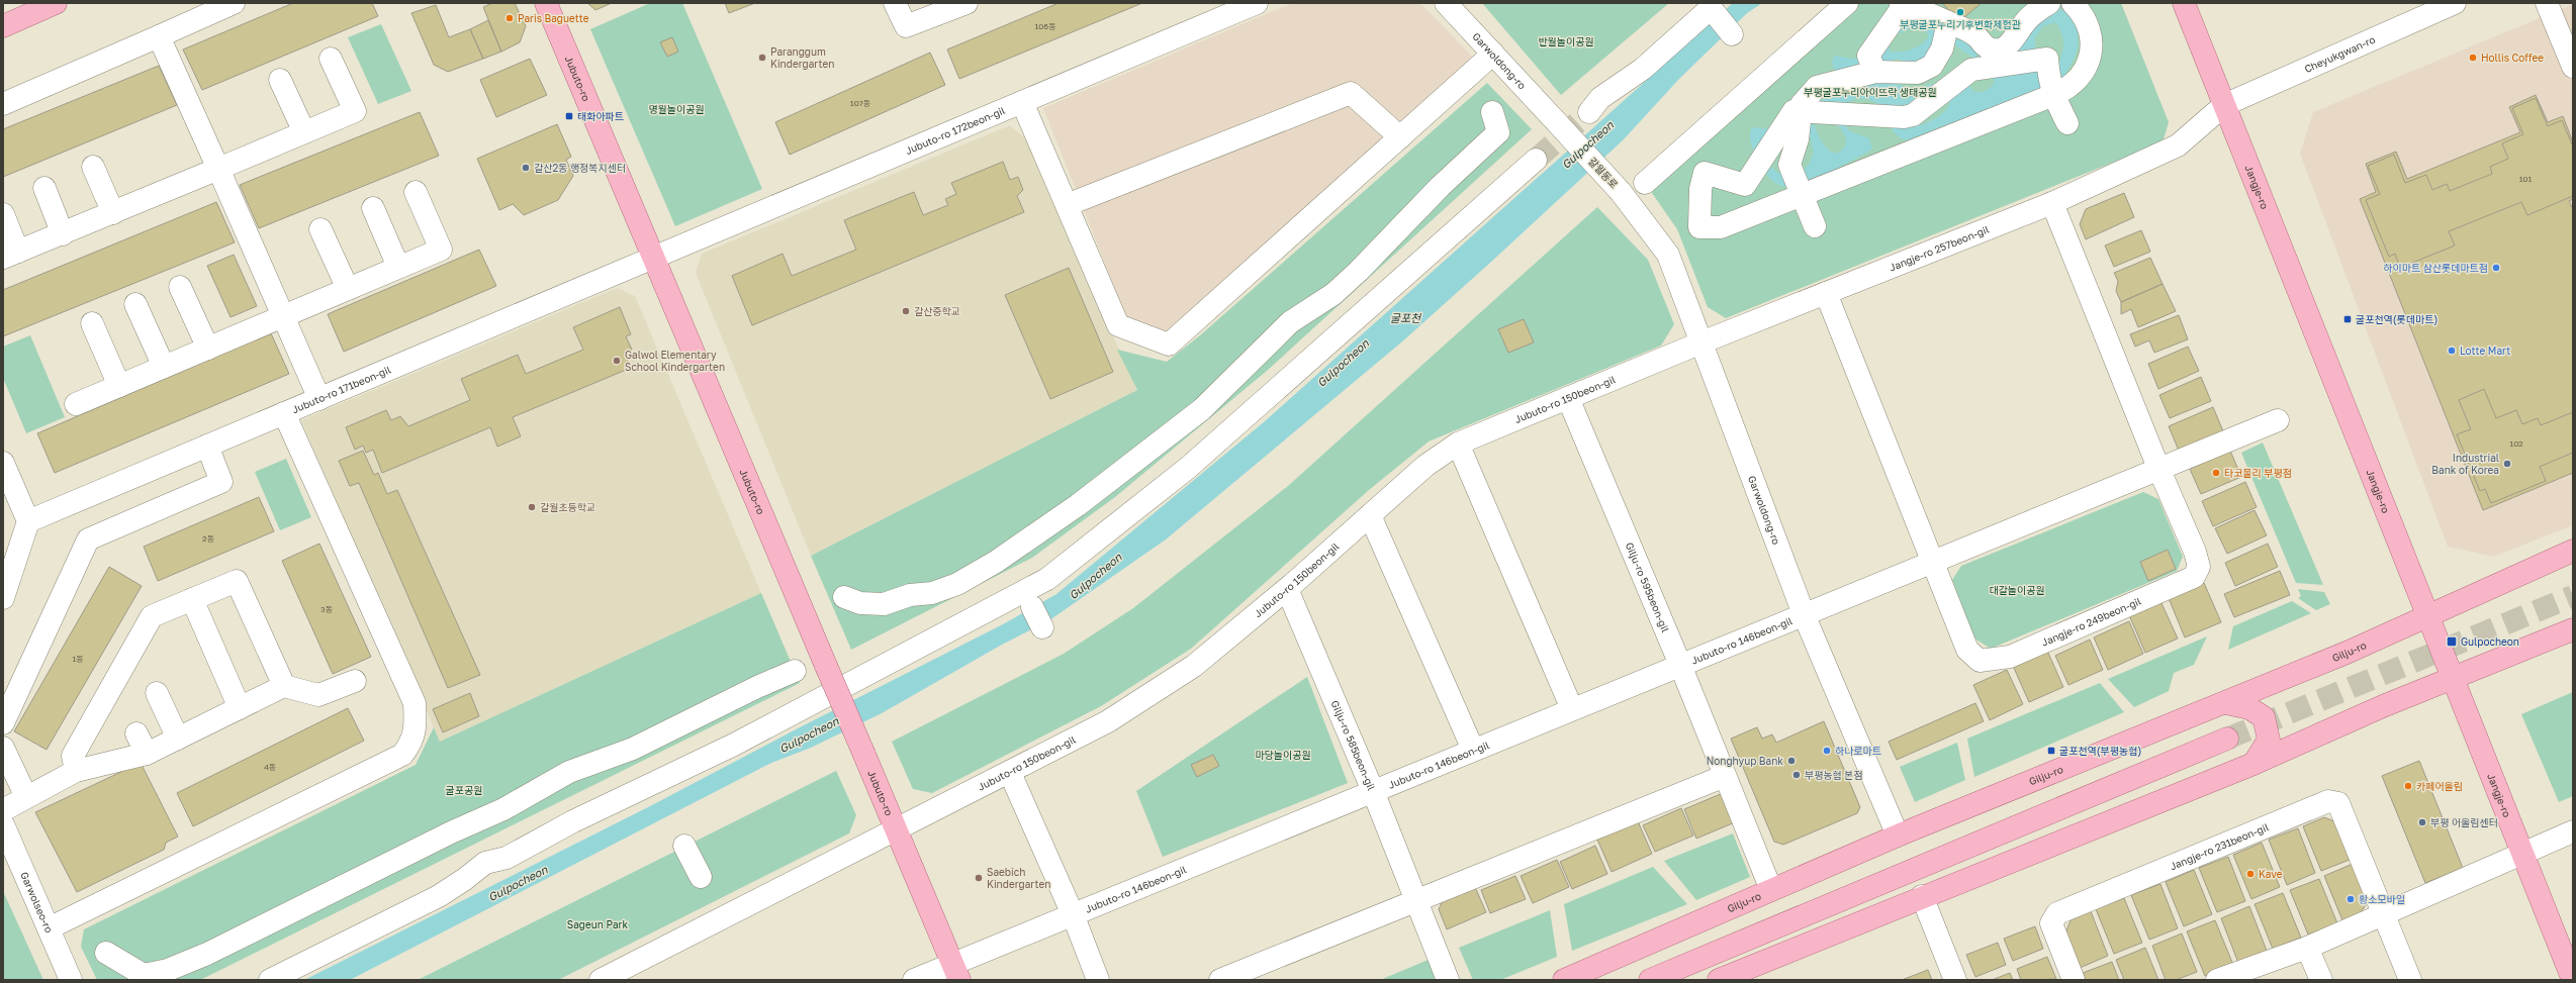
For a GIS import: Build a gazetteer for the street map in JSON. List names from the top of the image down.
{
  "streets": {
    "main road": ["Jubuto-ro", "Jangje-ro", "Gilju-ro"],
    "street": [
      "Cheyukgwan-ro",
      "Garwoldong-ro",
      "Jubuto-ro 172beon-gil",
      "갈월동로",
      "Jangje-ro 257beon-gil",
      "Jubuto-ro 171beon-gil",
      "Jubuto-ro 150beon-gil",
      "Gilju-ro 595beon-gil",
      "Jangje-ro 249beon-gil",
      "Jubuto-ro 146beon-gil",
      "Gilju-ro 585beon-gil",
      "Jangje-ro 231beon-gil",
      "Garwolseo-ro"
    ]
  },
  "crossings": [
    ["Cheyukgwan-ro", "Jangje-ro"],
    ["Cheyukgwan-ro", "Jangje-ro 257beon-gil"],
    ["Garwoldong-ro", "갈월동로"],
    ["Garwoldong-ro", "Jangje-ro 257beon-gil"],
    ["Garwoldong-ro", "Jubuto-ro 150beon-gil"],
    ["Garwoldong-ro", "Jubuto-ro 146beon-gil"],
    ["Garwoldong-ro", "Gilju-ro"],
    ["Jubuto-ro", "Jubuto-ro 172beon-gil"],
    ["Jubuto-ro", "Jubuto-ro 171beon-gil"],
    ["Jubuto-ro", "Jubuto-ro 150beon-gil"],
    ["Jubuto-ro", "Jubuto-ro 146beon-gil"],
    ["Jubuto-ro 172beon-gil", "Jubuto-ro 171beon-gil"],
    ["Jangje-ro", "Jangje-ro 257beon-gil"],
    ["Jangje-ro", "Gilju-ro"],
    ["Jangje-ro 257beon-gil", "Jubuto-ro 150beon-gil"],
    ["Jangje-ro 257beon-gil", "Jangje-ro 249beon-gil"],
    ["Jubuto-ro 150beon-gil", "Gilju-ro 595beon-gil"],
    ["Jubuto-ro 150beon-gil", "Gilju-ro 585beon-gil"],
    ["Gilju-ro 595beon-gil", "Jubuto-ro 146beon-gil"],
    ["Gilju-ro 595beon-gil", "Gilju-ro"],
    ["Jubuto-ro 146beon-gil", "Gilju-ro 585beon-gil"]
  ],
  "water": ["Gulpocheon", "굴포천"],
  "parks": [
    "반월놀이공원",
    "부평굴포누리아이뜨락 생태공원",
    "명월놀이공원",
    "대갈놀이공원",
    "마당놀이공원",
    "굴포공원",
    "Sageun Park"
  ],
  "places": {
    "other": [
      "부평굴포누리기후변화체험관",
      "Paris Baguette",
      "Paranggum Kindergarten",
      "Hollis Coffee",
      "갈산2동 행정복지센터",
      "하이마트 삼산롯데마트점",
      "갈산중학교",
      "Lotte Mart",
      "Galwol Elementary School Kindergarten",
      "Industrial Bank of Korea",
      "타코몰리 부평점",
      "갈월초등학교",
      "하나로마트",
      "Nonghyup Bank",
      "부평농협 본점",
      "카페어울림",
      "부평 어울림센터",
      "Kave",
      "Saebich Kindergarten",
      "황소모바일"
    ],
    "transit": [
      "태화아파트",
      "굴포천역(롯데마트)",
      "Gulpocheon",
      "굴포천역(부평농협)"
    ]
  },
  "house_numbers": [
    "106동",
    "107동",
    "101",
    "102",
    "2동",
    "3동",
    "1동",
    "4동"
  ]
}
